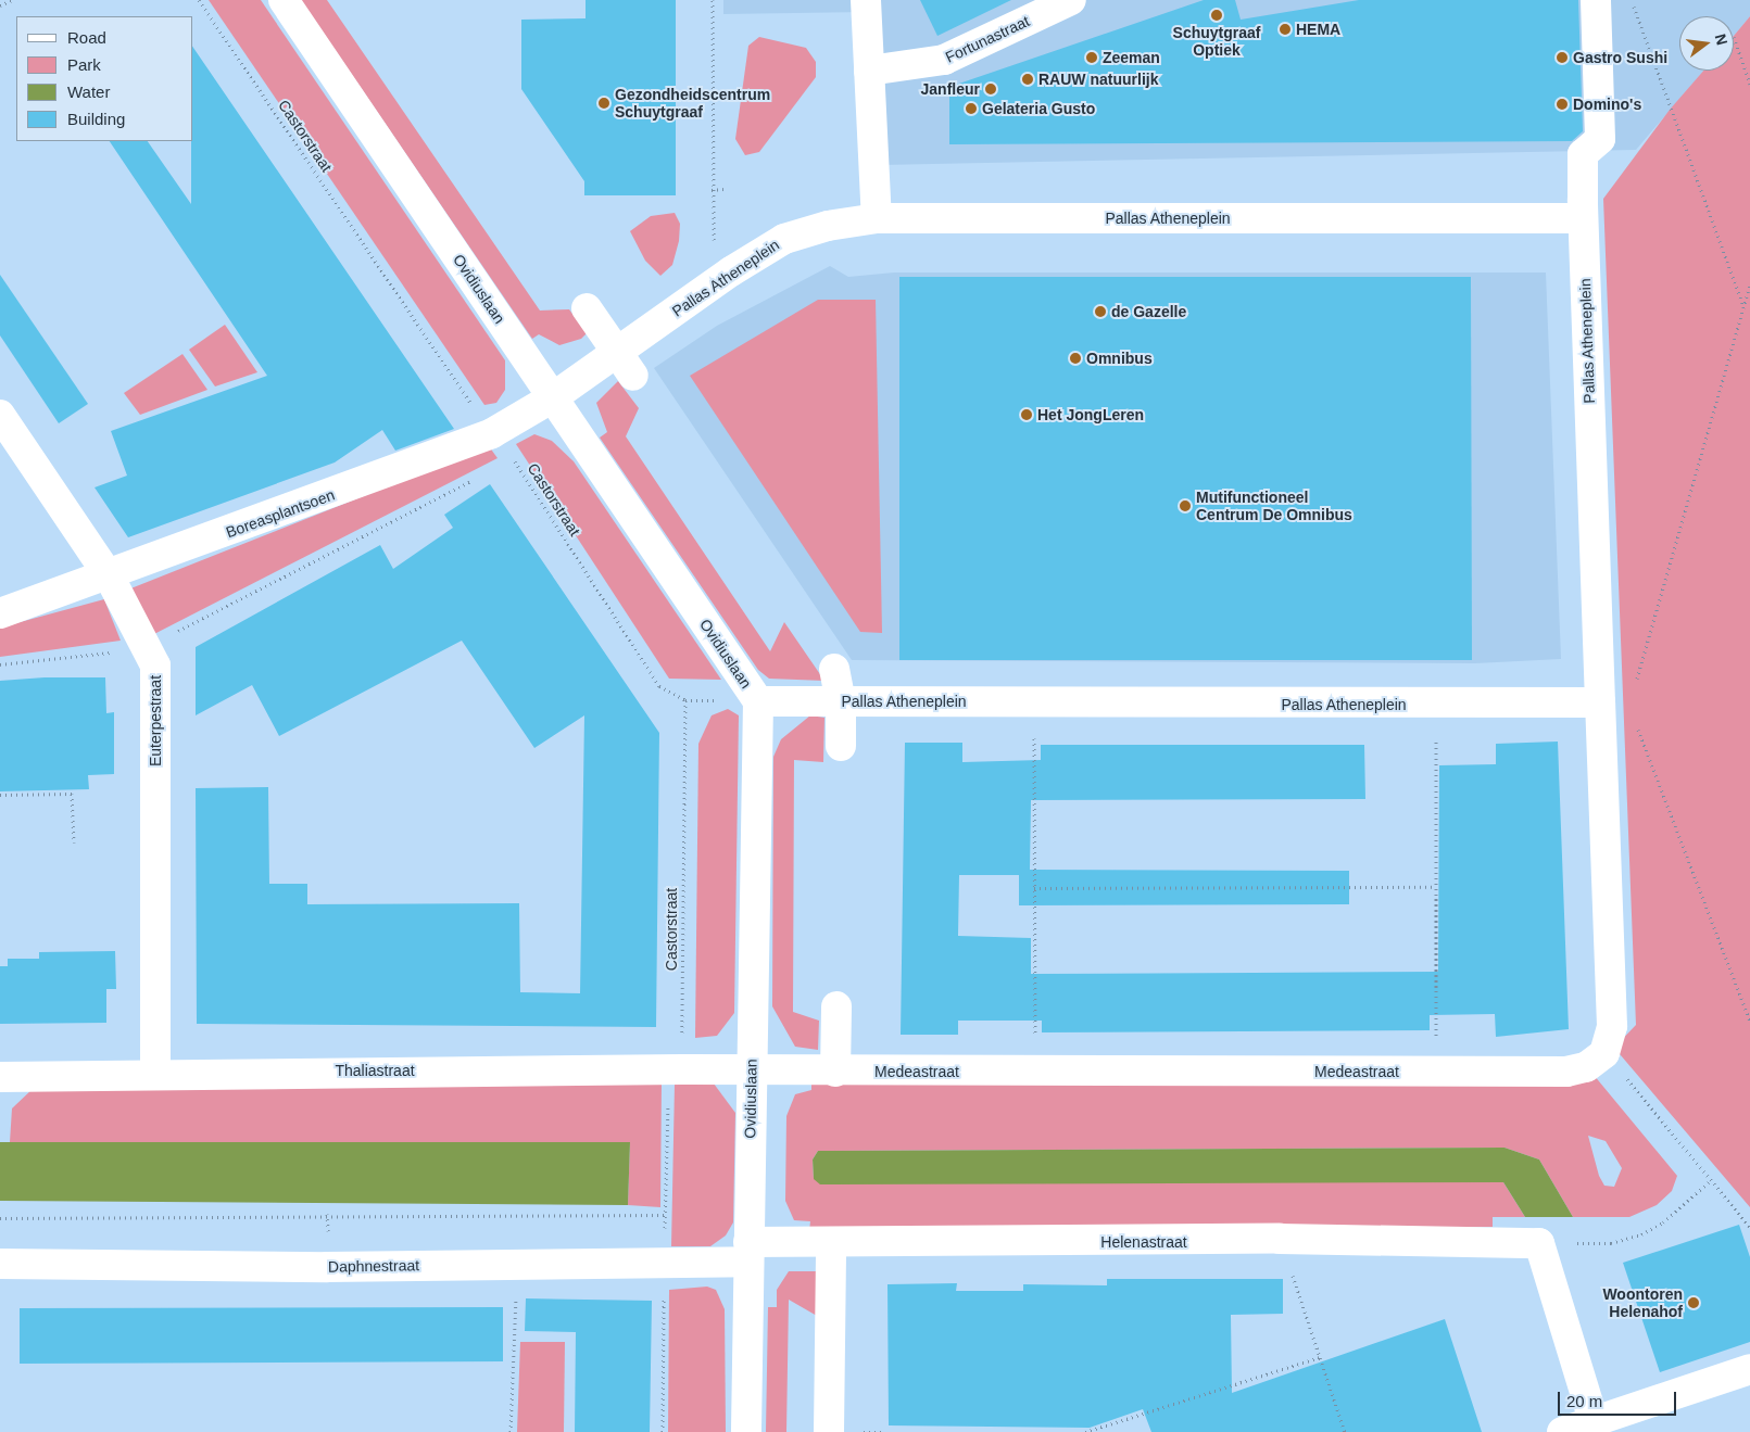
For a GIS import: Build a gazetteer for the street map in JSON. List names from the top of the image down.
{
  "streets": {
    "street": [
      "Fortunastraat",
      "Pallas Atheneplein",
      "Ovidiuslaan",
      "Boreasplantsoen",
      "Euterpestraat",
      "Thaliastraat",
      "Medeastraat",
      "Helenastraat",
      "Daphnestraat"
    ],
    "path": ["Castorstraat"]
  },
  "crossings": [
    ["Castorstraat", "Boreasplantsoen"],
    ["Castorstraat", "Thaliastraat"],
    ["Pallas Atheneplein", "Ovidiuslaan"],
    ["Pallas Atheneplein", "Boreasplantsoen"],
    ["Ovidiuslaan", "Boreasplantsoen"],
    ["Ovidiuslaan", "Thaliastraat"],
    ["Ovidiuslaan", "Medeastraat"],
    ["Ovidiuslaan", "Helenastraat"],
    ["Ovidiuslaan", "Daphnestraat"],
    ["Boreasplantsoen", "Euterpestraat"],
    ["Euterpestraat", "Thaliastraat"],
    ["Thaliastraat", "Medeastraat"],
    ["Helenastraat", "Daphnestraat"]
  ],
  "places": [
    "Schuytgraaf Optiek",
    "HEMA",
    "Zeeman",
    "Gastro Sushi",
    "RAUW natuurlijk",
    "Janfleur",
    "Gezondheidscentrum Schuytgraaf",
    "Domino's",
    "Gelateria Gusto",
    "de Gazelle",
    "Omnibus",
    "Het JongLeren",
    "Mutifunctioneel Centrum De Omnibus",
    "Woontoren Helenahof"
  ],
  "legend": [
    "Road",
    "Park",
    "Water",
    "Building"
  ],
  "scale_bar": "20 m",
  "north": "right"
}
